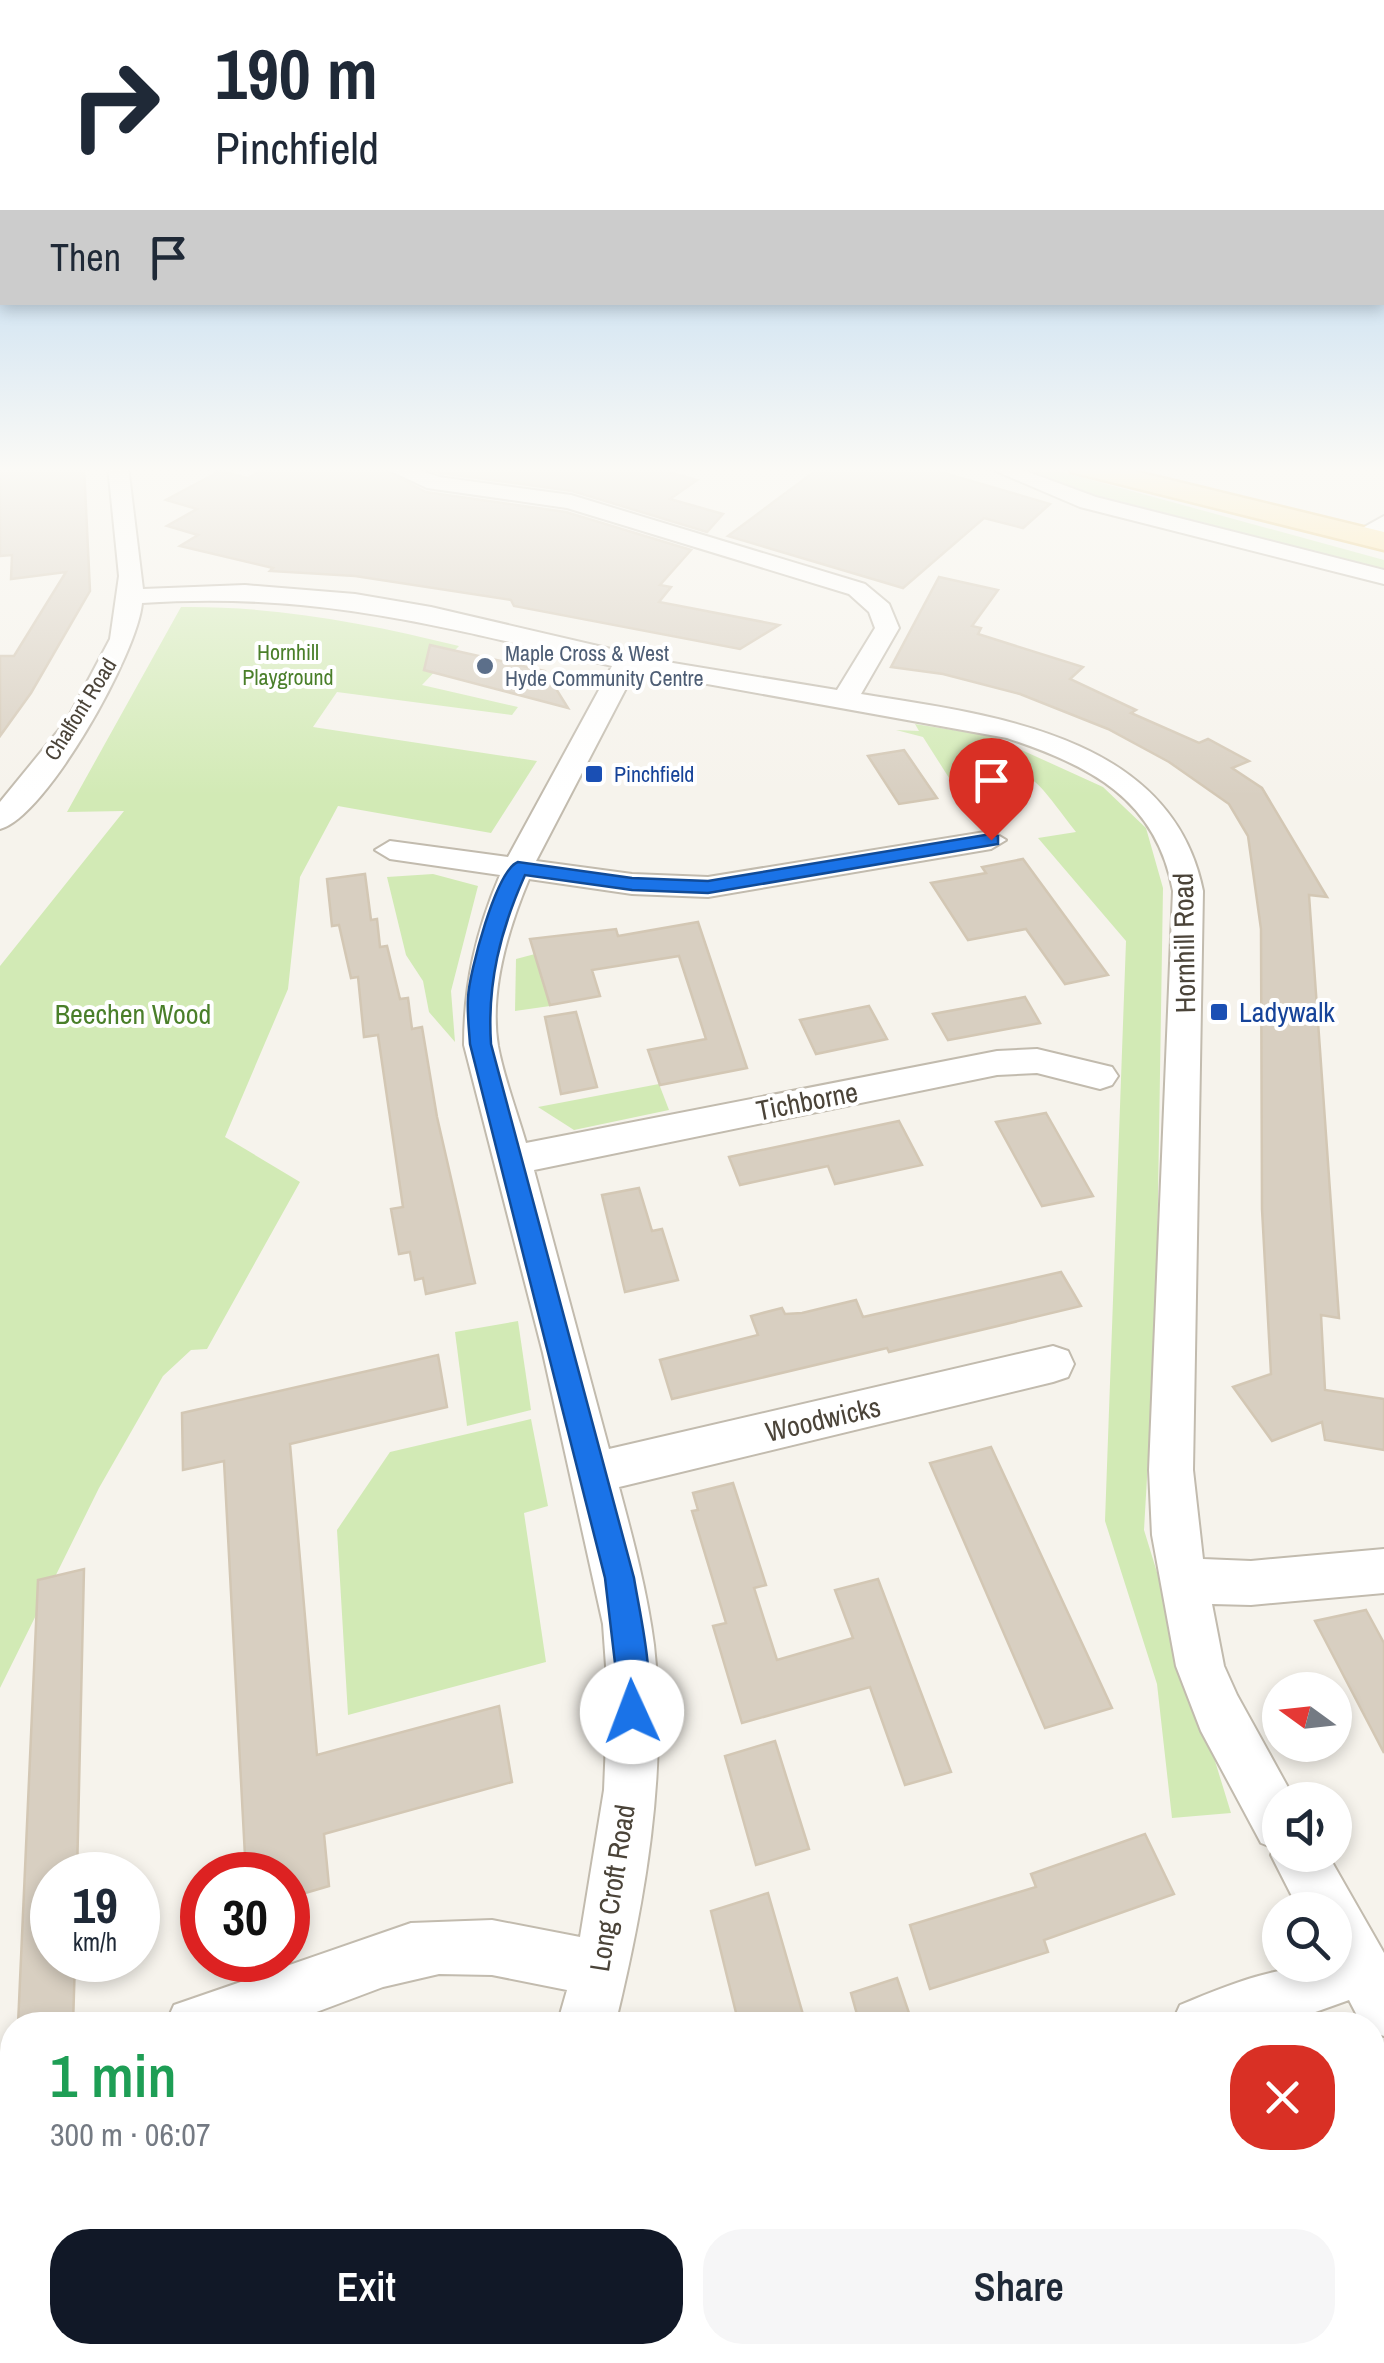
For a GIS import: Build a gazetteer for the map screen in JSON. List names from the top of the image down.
{
  "streets": {
    "street": [
      "Chalfont Road",
      "Hornhill Road",
      "Tichborne",
      "Woodwicks",
      "Long Croft Road"
    ]
  },
  "crossings": [
    ["Chalfont Road", "Hornhill Road"],
    ["Hornhill Road", "Long Croft Road"],
    ["Tichborne", "Long Croft Road"],
    ["Woodwicks", "Long Croft Road"]
  ],
  "parks": ["Hornhill Playground", "Beechen Wood"],
  "places": {
    "other": ["Maple Cross & West Hyde Community Centre"],
    "transit": ["Pinchfield", "Ladywalk"]
  },
  "north": "left",
  "page": {
    "turn": ["190 m", "Pinchfield"],
    "then": "Then",
    "speed": "19 km/h",
    "limit": "30",
    "heading": ["1 min", "300 m · 06:07"],
    "buttons": ["Exit", "Share"]
  }
}
